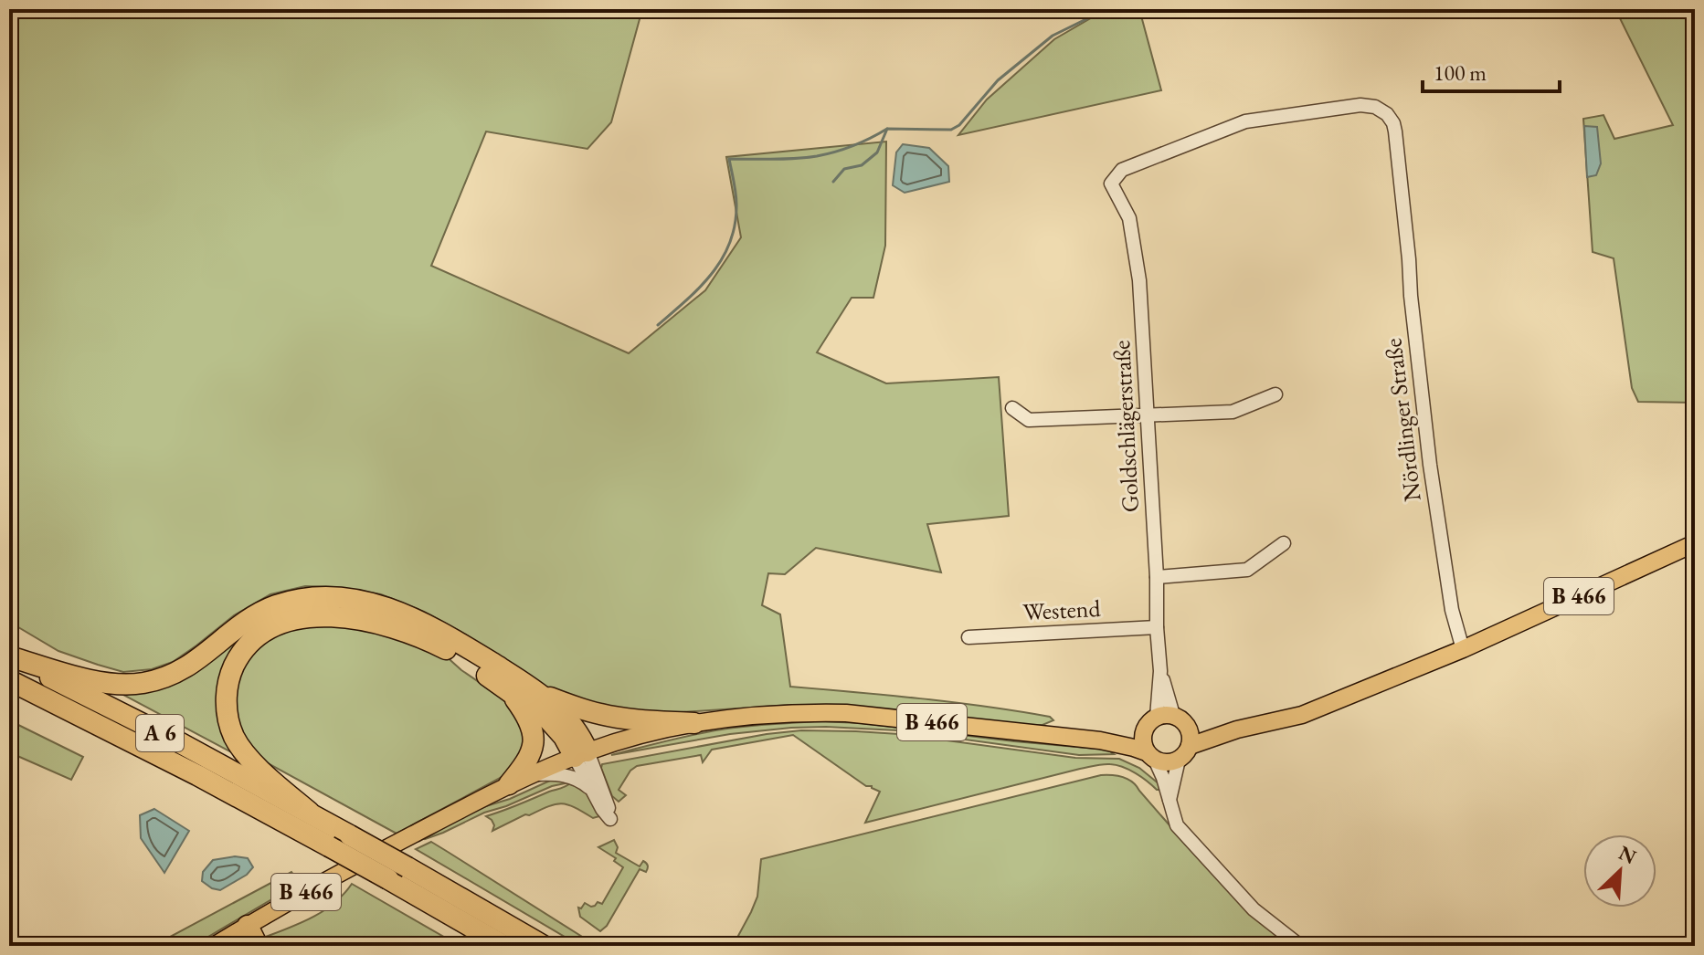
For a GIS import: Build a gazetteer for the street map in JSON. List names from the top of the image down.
{
  "streets": {
    "highway": ["A 6"],
    "main road": ["B 466"],
    "street": ["Nördlinger Straße", "Goldschlägerstraße", "Westend"]
  },
  "crossings": [
    ["Nördlinger Straße", "Goldschlägerstraße"],
    ["Nördlinger Straße", "B 466"],
    ["Goldschlägerstraße", "B 466"],
    ["Goldschlägerstraße", "Westend"]
  ],
  "scale_bar": "100 m",
  "north": "top right"
}
